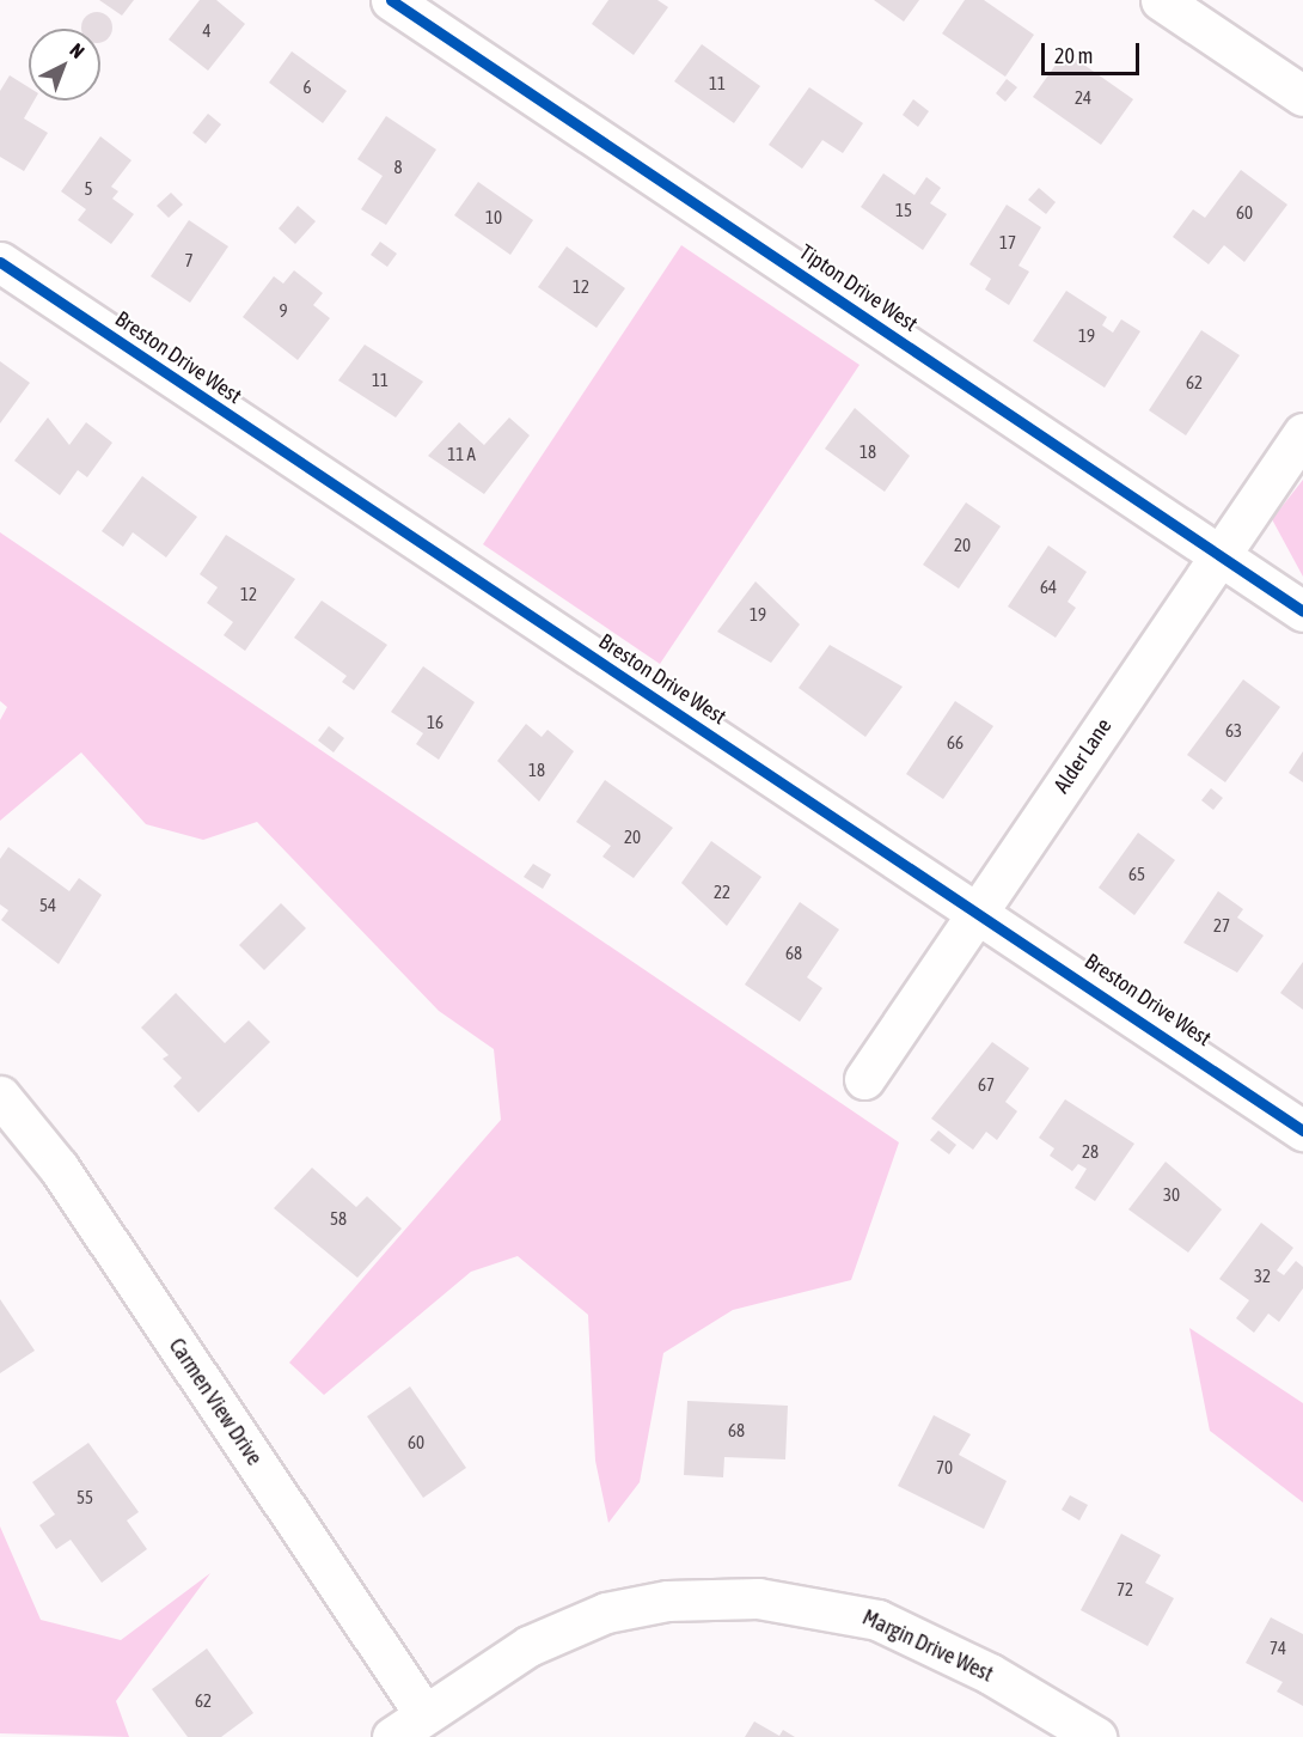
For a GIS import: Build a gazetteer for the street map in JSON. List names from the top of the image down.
{
  "streets": {
    "street": [
      "Tipton Drive West",
      "Breston Drive West",
      "Alder Lane",
      "Carmen View Drive",
      "Margin Drive West"
    ]
  },
  "crossings": [
    ["Tipton Drive West", "Alder Lane"],
    ["Breston Drive West", "Alder Lane"],
    ["Carmen View Drive", "Margin Drive West"]
  ],
  "house_numbers": [
    "4",
    "11",
    "6",
    "24",
    "8",
    "5",
    "15",
    "60",
    "10",
    "17",
    "7",
    "12",
    "9",
    "19",
    "11",
    "62",
    "18",
    "11 A",
    "20",
    "64",
    "12",
    "19",
    "16",
    "63",
    "66",
    "18",
    "20",
    "65",
    "22",
    "54",
    "27",
    "68",
    "67",
    "28",
    "30",
    "58",
    "32",
    "68",
    "60",
    "70",
    "55",
    "72",
    "74",
    "62"
  ],
  "scale_bar": "20 m",
  "north": "top right"
}
